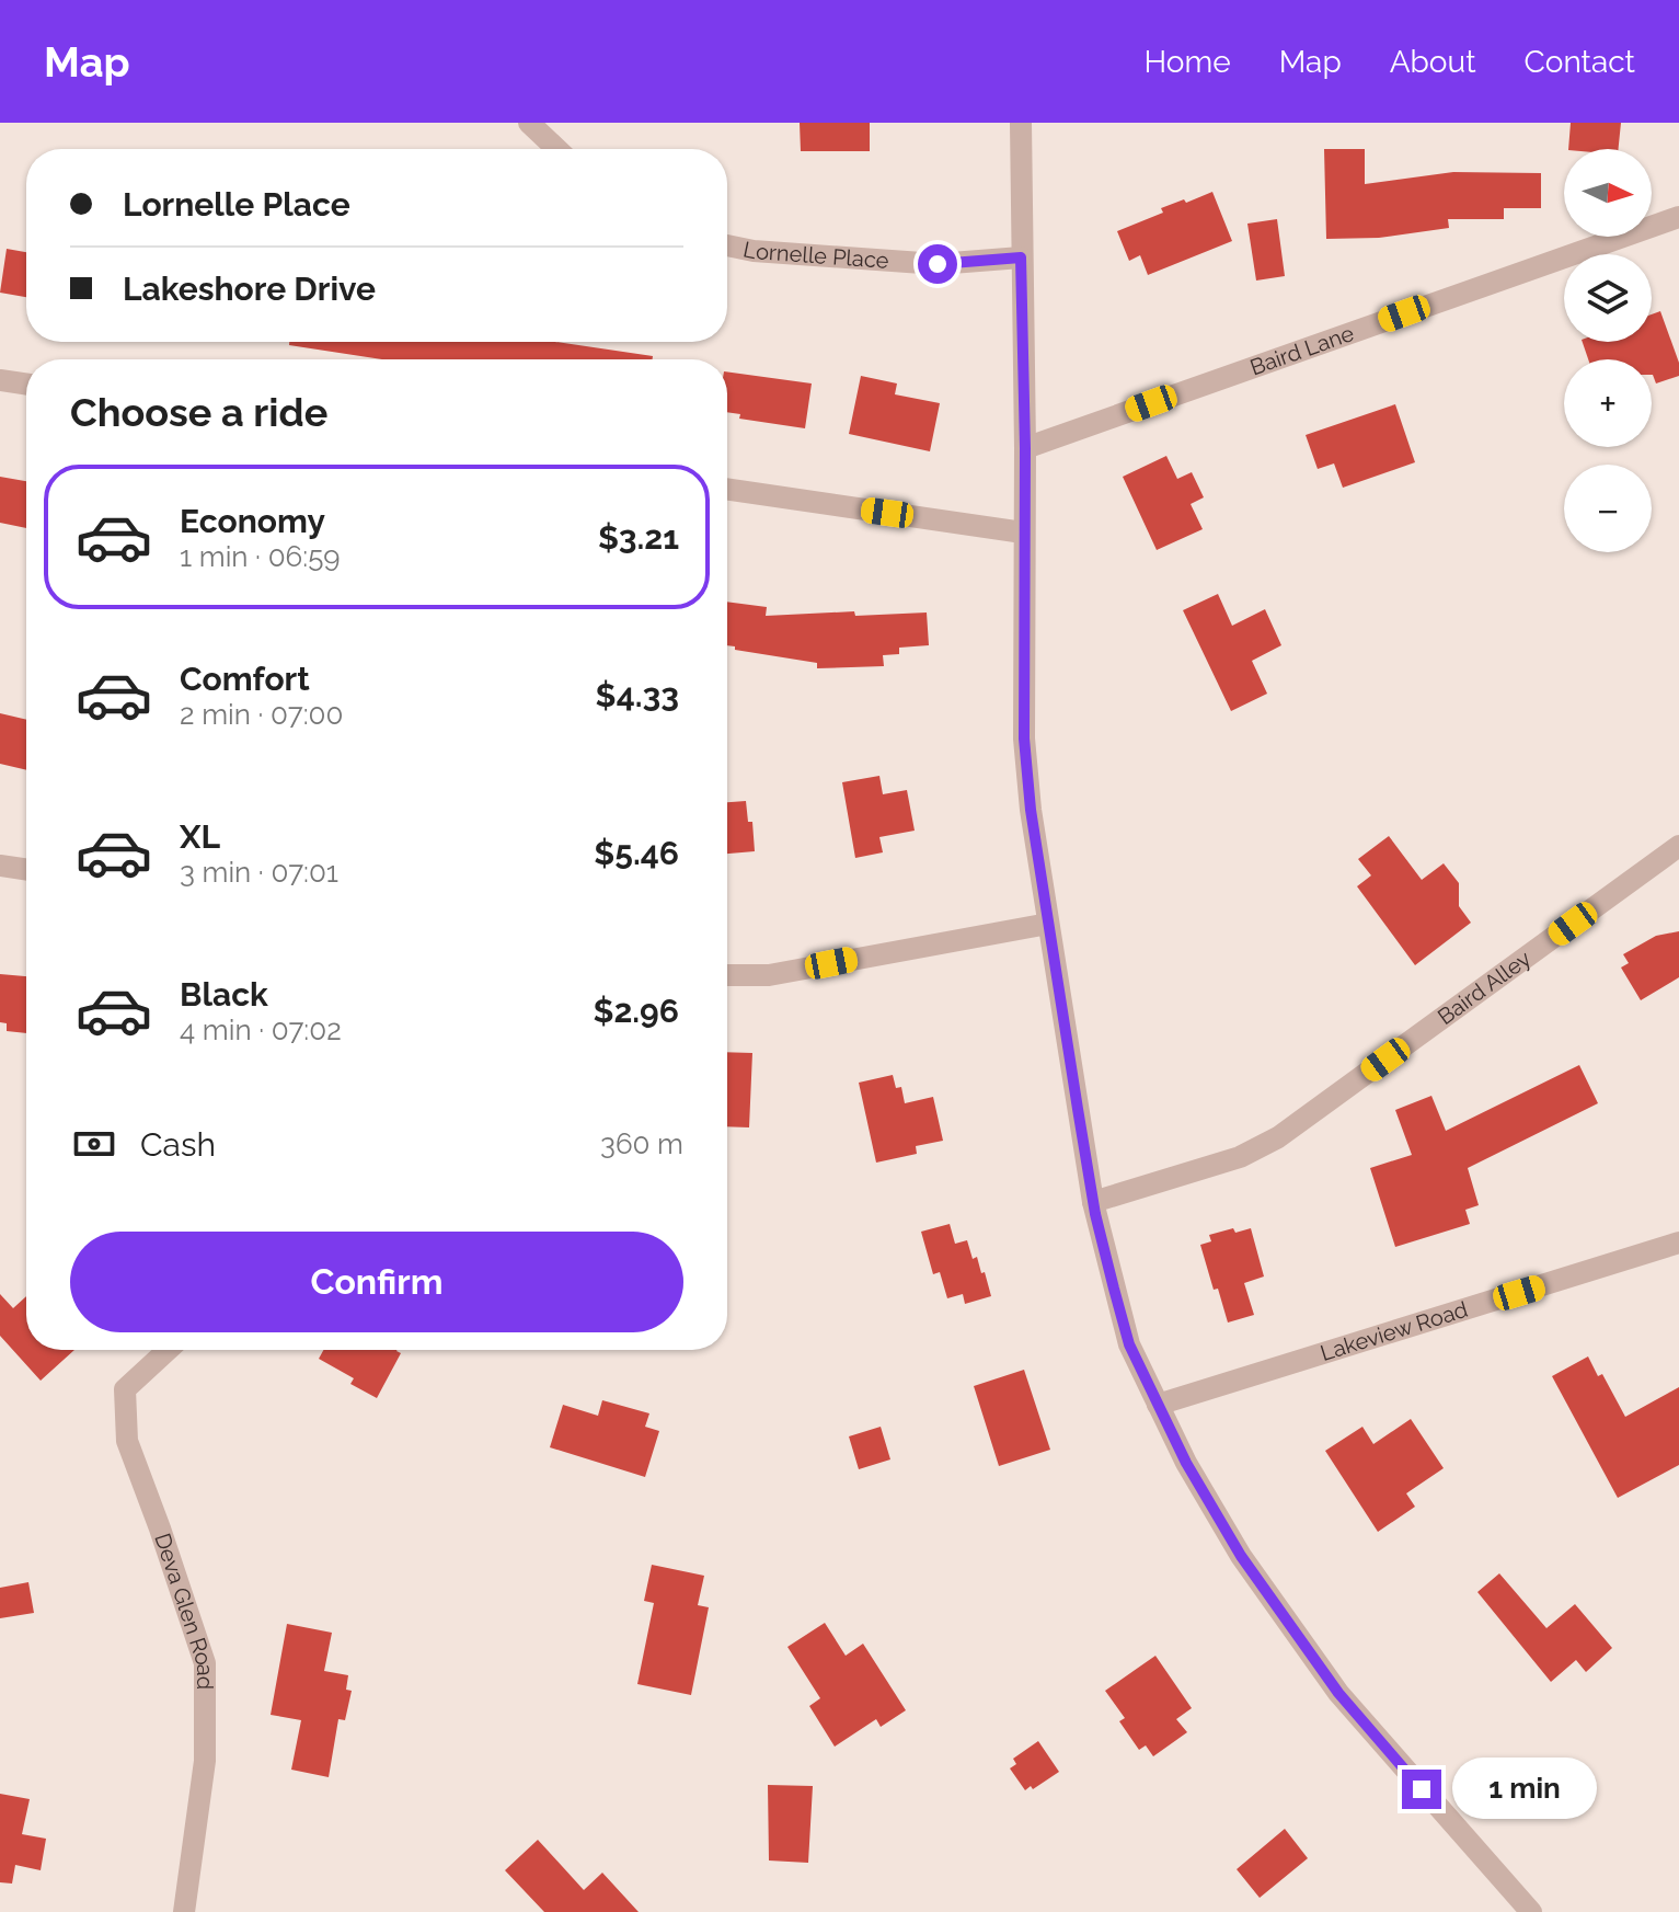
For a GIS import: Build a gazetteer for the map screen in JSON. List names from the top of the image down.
{
  "streets": {
    "street": [
      "Lornelle Place",
      "Baird Lane",
      "Baird Alley",
      "Lakeview Road",
      "Deva Glen Road"
    ]
  },
  "north": "right",
  "page": {
    "header": "Map",
    "nav": [
      "Home",
      "Map",
      "About",
      "Contact"
    ],
    "map_buttons": ["+", "−"],
    "banner": ["Lornelle Place", "Lakeshore Drive"],
    "heading": "Choose a ride",
    "list": [
      {
        "name": "Economy",
        "note": "1 min · 06:59",
        "value": "$3.21"
      },
      {
        "name": "Comfort",
        "note": "2 min · 07:00",
        "value": "$4.33"
      },
      {
        "name": "XL",
        "note": "3 min · 07:01",
        "value": "$5.46"
      },
      {
        "name": "Black",
        "note": "4 min · 07:02",
        "value": "$2.96"
      }
    ],
    "pay": ["Cash", "360 m"],
    "buttons": "Confirm",
    "bubble": "1 min"
  }
}
